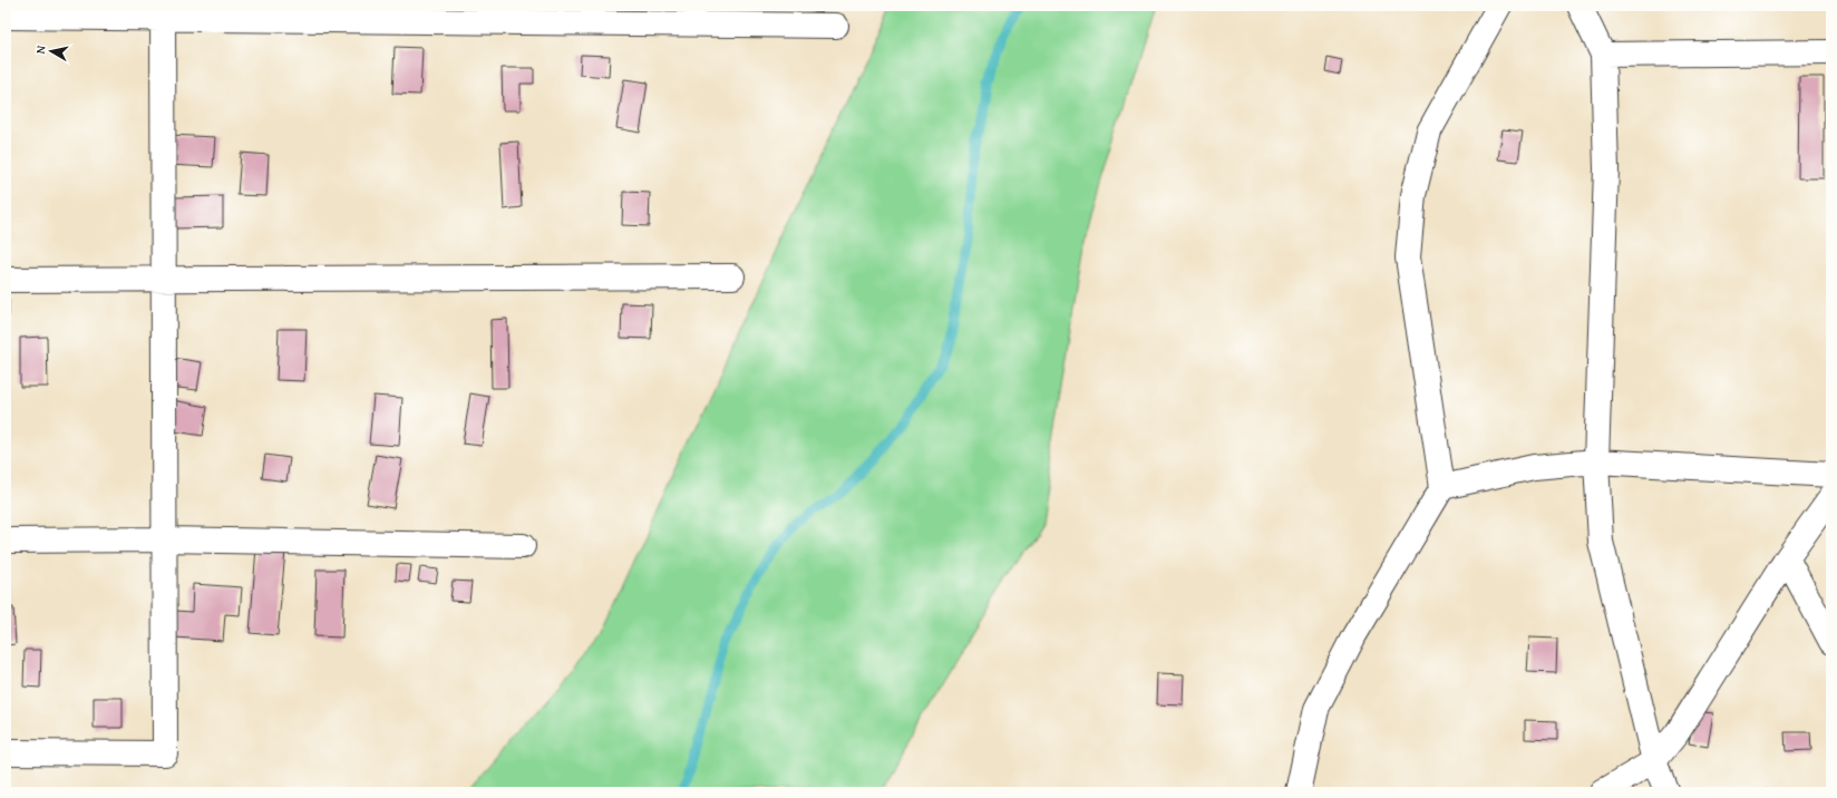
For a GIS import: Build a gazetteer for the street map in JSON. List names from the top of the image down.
{
  "north": "left"
}
